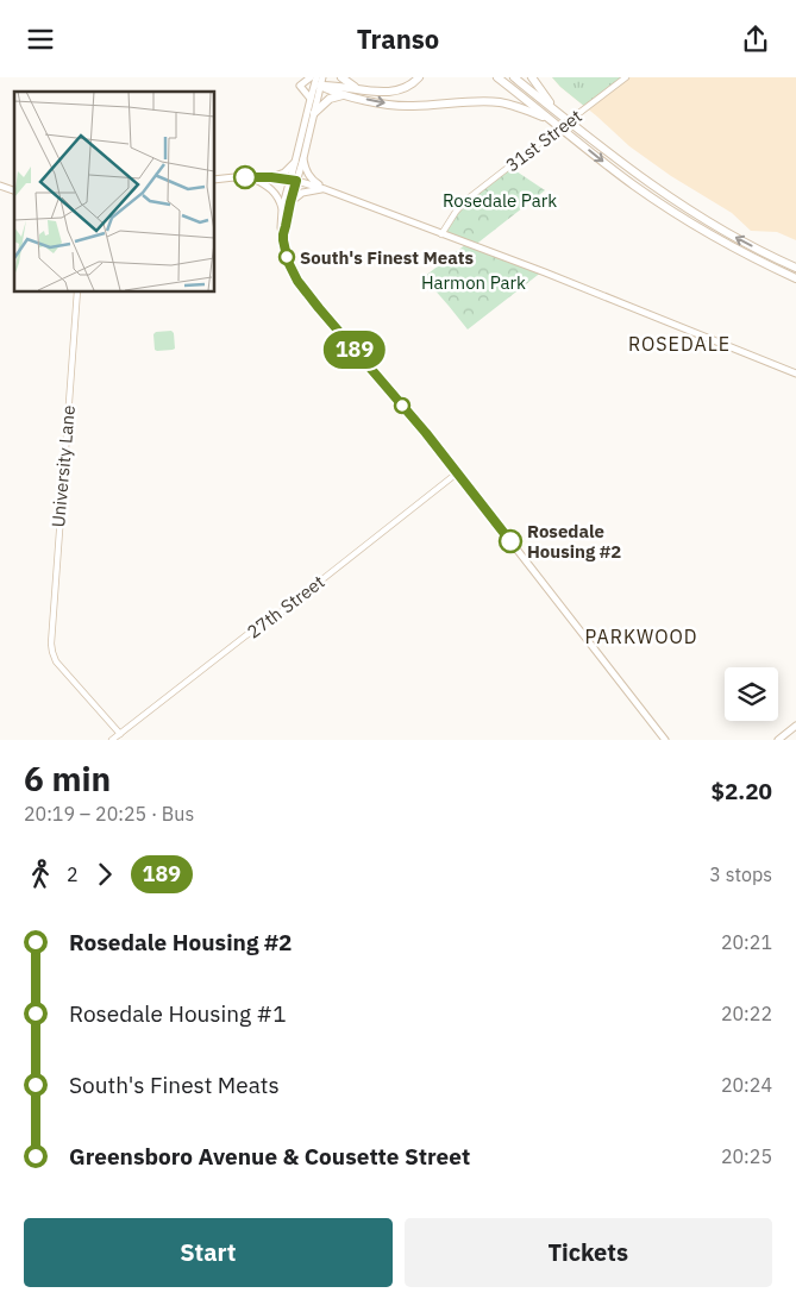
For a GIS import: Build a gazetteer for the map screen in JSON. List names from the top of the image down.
{
  "streets": {
    "street": ["31st Street", "University Lane", "27th Street"]
  },
  "crossings": [
    ["University Lane", "27th Street"]
  ],
  "districts": ["ROSEDALE", "PARKWOOD"],
  "parks": ["Rosedale Park", "Harmon Park"],
  "places": ["South's Finest Meats", "Rosedale Housing #2"],
  "lines": ["bus line 189"],
  "page": {
    "header": "Transo",
    "on_map": "189",
    "heading": ["6 min", "20:19 – 20:25 · Bus", "$2.20"],
    "legs": ["2", "189", "3 stops"],
    "list": [
      {
        "name": "Rosedale Housing #2",
        "value": "20:21"
      },
      {
        "name": "Rosedale Housing #1",
        "value": "20:22"
      },
      {
        "name": "South's Finest Meats",
        "value": "20:24"
      },
      {
        "name": "Greensboro Avenue & Cousette Street",
        "value": "20:25"
      }
    ],
    "buttons": ["Start", "Tickets"]
  }
}
